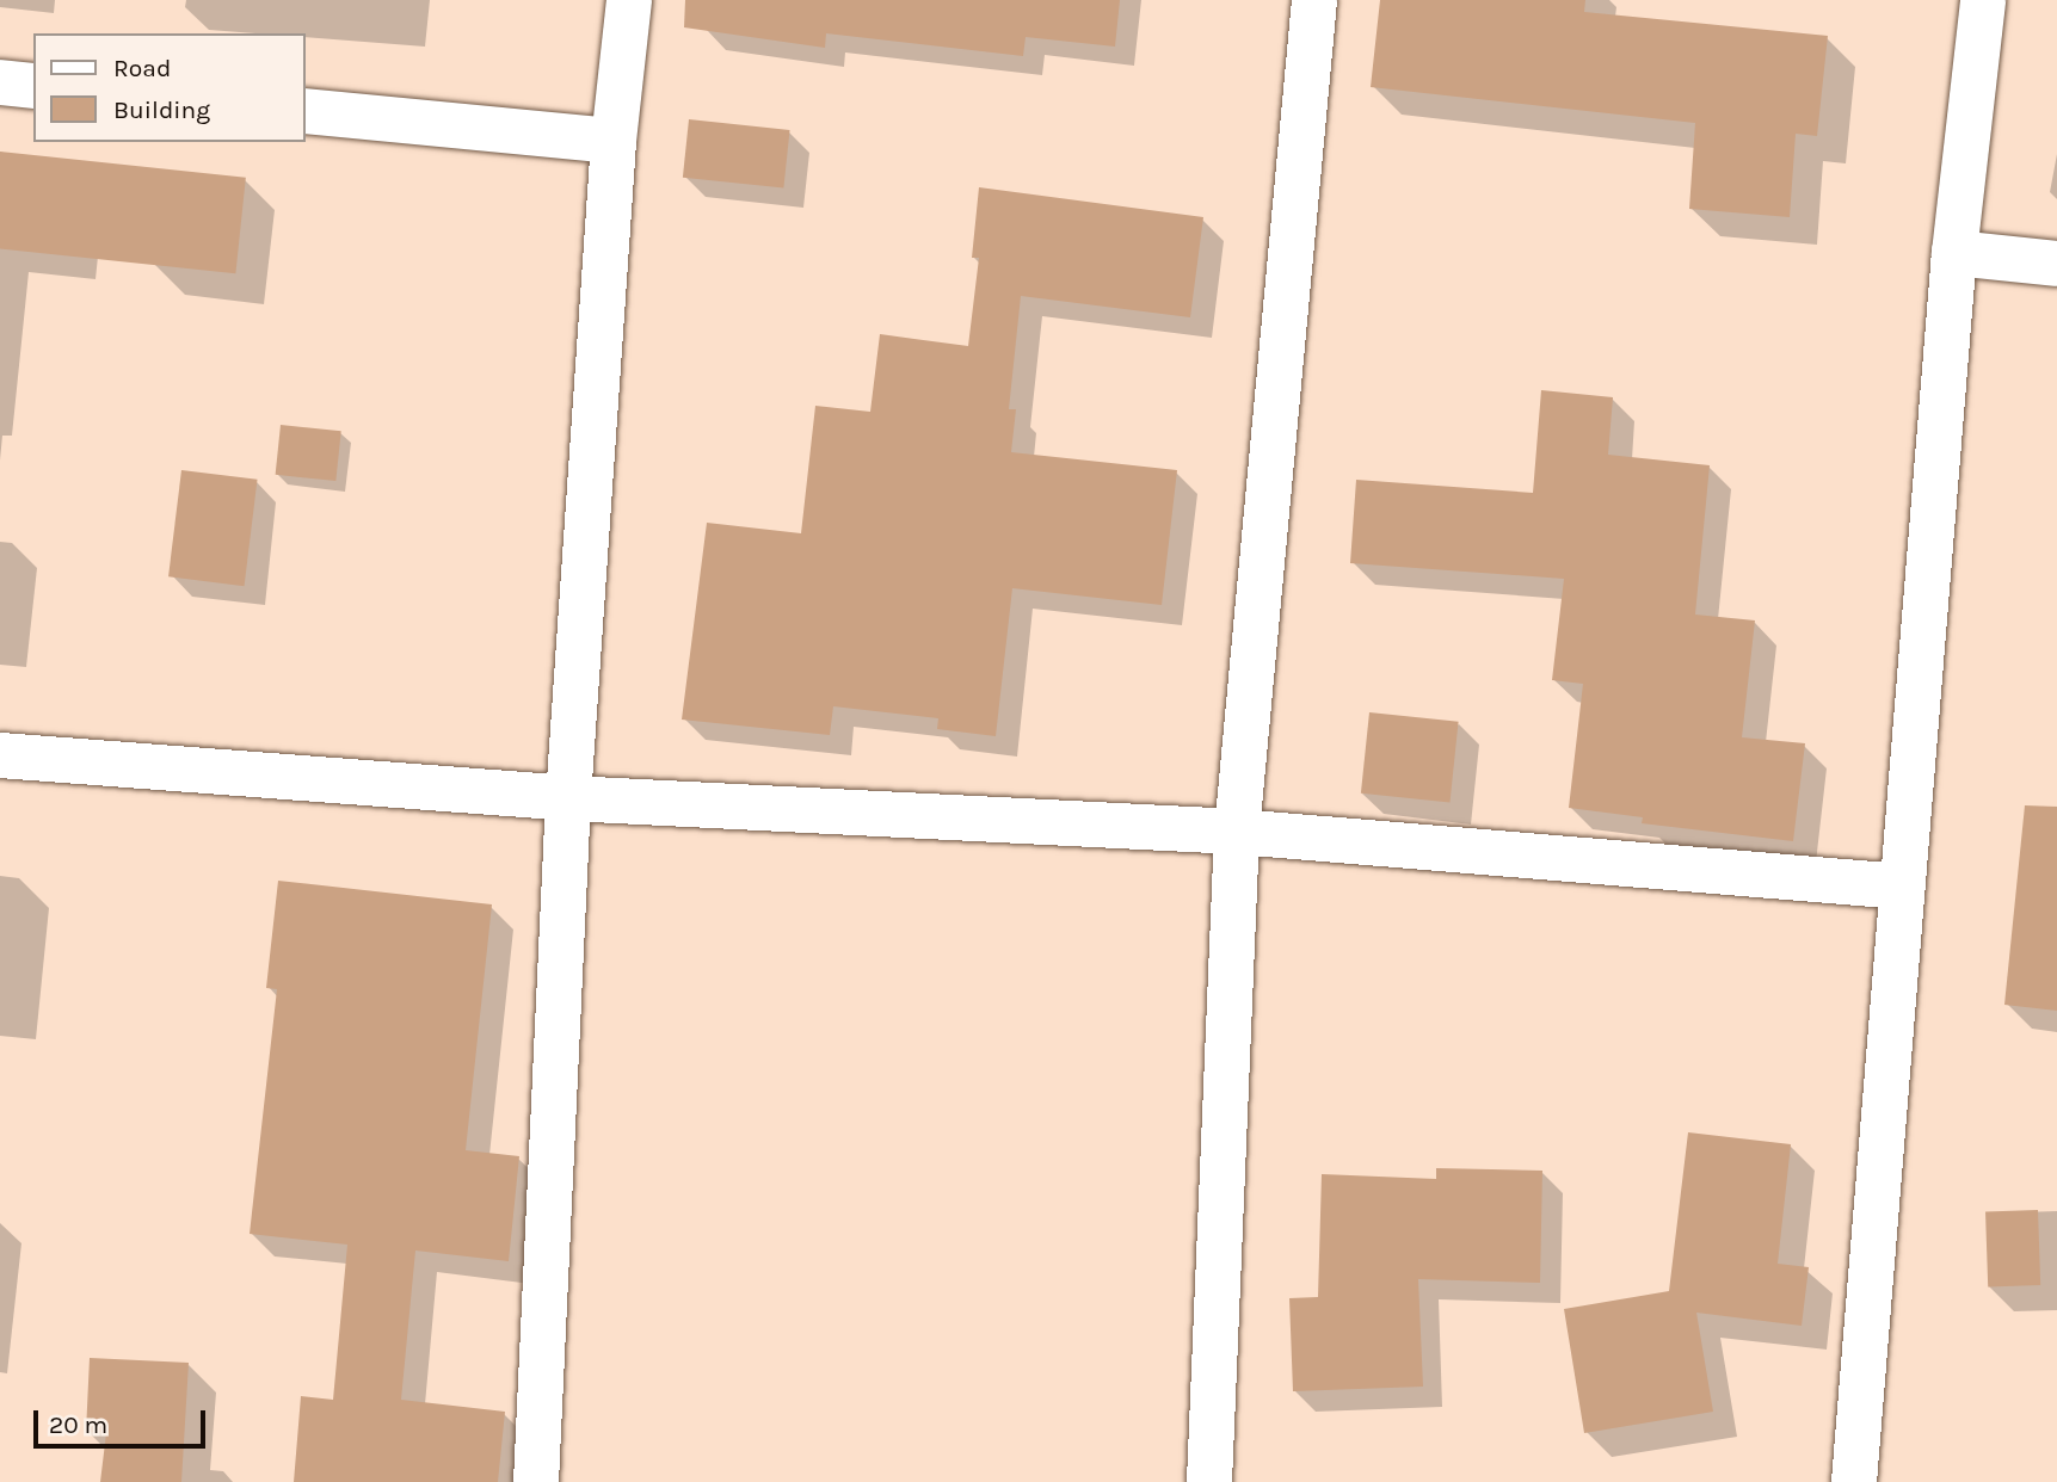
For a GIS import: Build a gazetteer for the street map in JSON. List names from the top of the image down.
{
  "legend": ["Road", "Building"],
  "scale_bar": "20 m"
}
